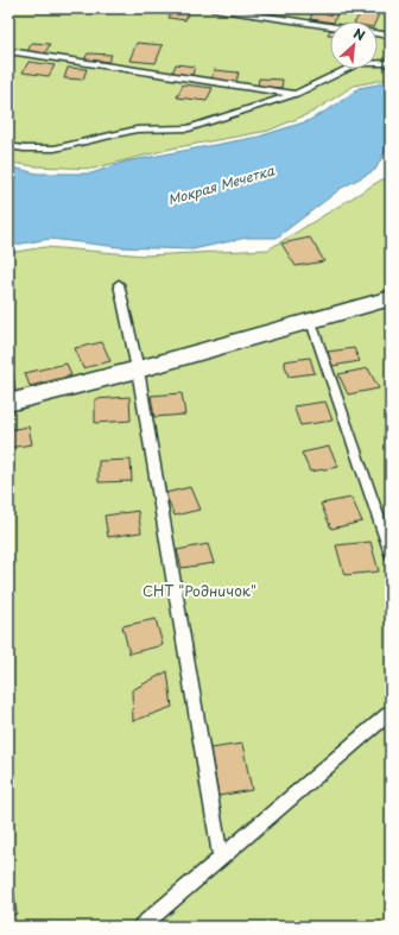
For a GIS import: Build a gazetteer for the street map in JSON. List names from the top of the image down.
{
  "water": ["Мокрая Мечетка"],
  "parks": ["СНТ \"Родничок\""],
  "north": "top right"
}
